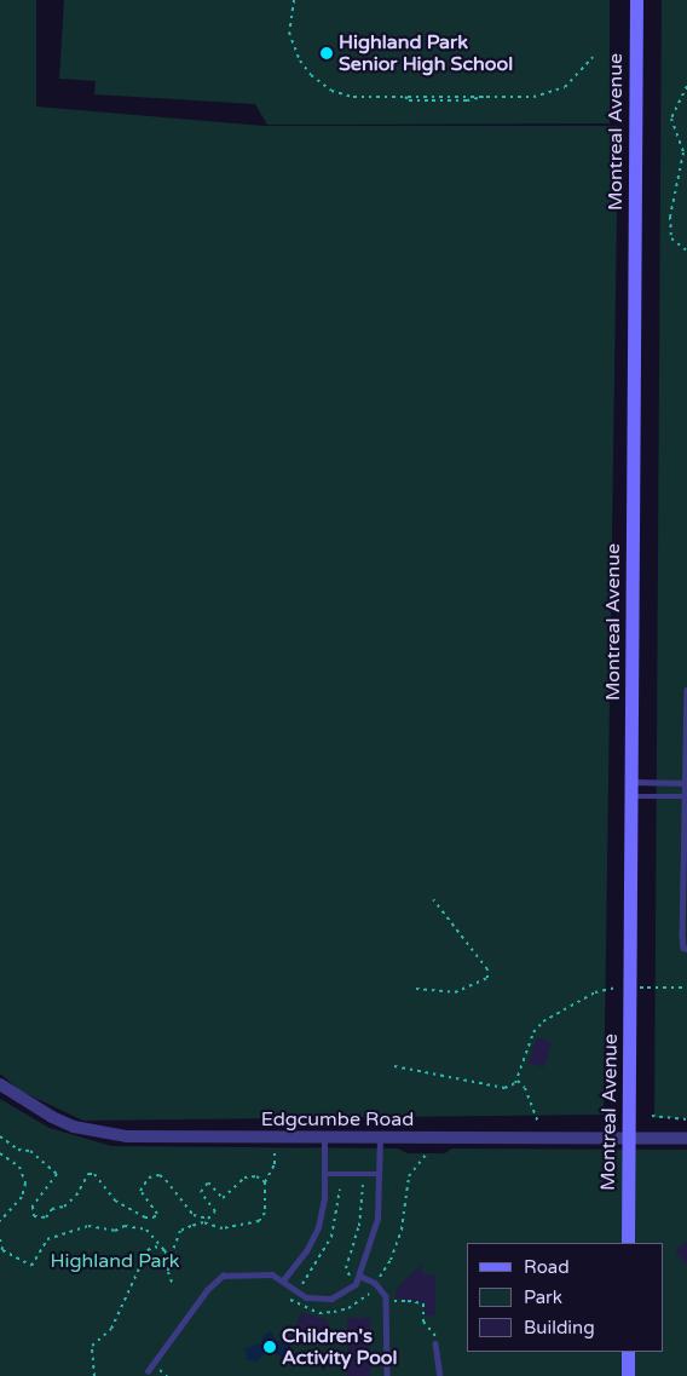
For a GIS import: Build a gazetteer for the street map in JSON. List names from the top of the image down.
{
  "streets": {
    "main road": ["Montreal Avenue"],
    "street": ["Edgcumbe Road"]
  },
  "crossings": [
    ["Montreal Avenue", "Edgcumbe Road"]
  ],
  "parks": ["Highland Park"],
  "places": ["Highland Park Senior High School", "Children's Activity Pool"],
  "legend": ["Road", "Park", "Building"]
}
